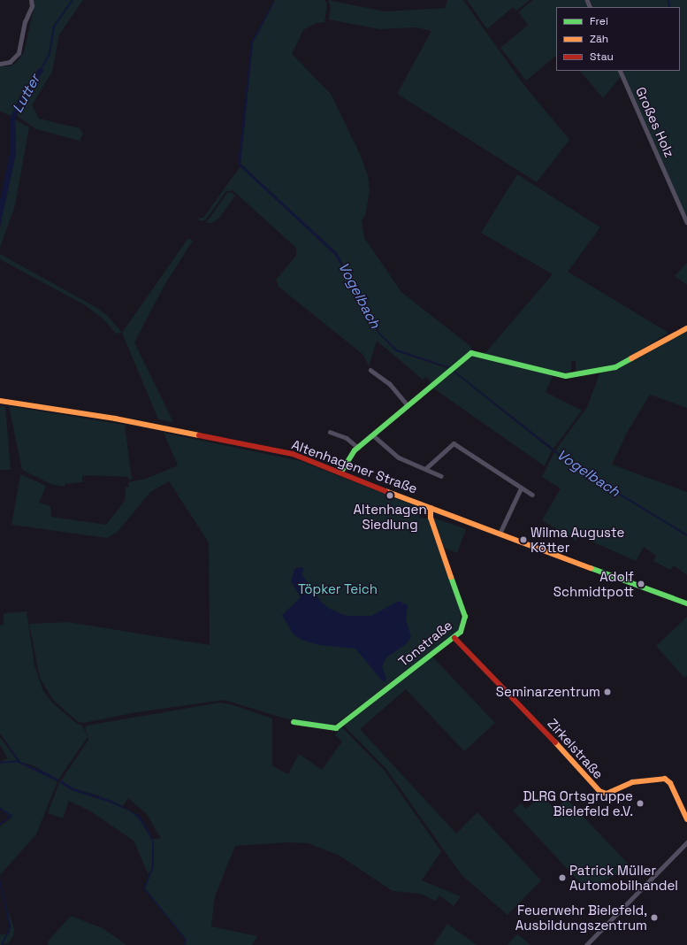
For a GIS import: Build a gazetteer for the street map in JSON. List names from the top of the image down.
{
  "streets": {
    "street": [
      "Großes Holz",
      "Altenhagener Straße",
      "Tonstraße",
      "Zirkelstraße"
    ]
  },
  "crossings": [
    ["Altenhagener Straße", "Tonstraße"],
    ["Tonstraße", "Zirkelstraße"]
  ],
  "water": ["Lutter", "Vogelbach"],
  "parks": ["Töpker Teich"],
  "places": [
    "Altenhagen Siedlung",
    "Wilma Auguste Kötter",
    "Adolf Schmidtpott",
    "Seminarzentrum",
    "DLRG Ortsgruppe Bielefeld e.V.",
    "Patrick Müller Automobilhandel",
    "Feuerwehr Bielefeld, Ausbildungszentrum"
  ],
  "legend": ["Frei", "Zäh", "Stau"]
}
